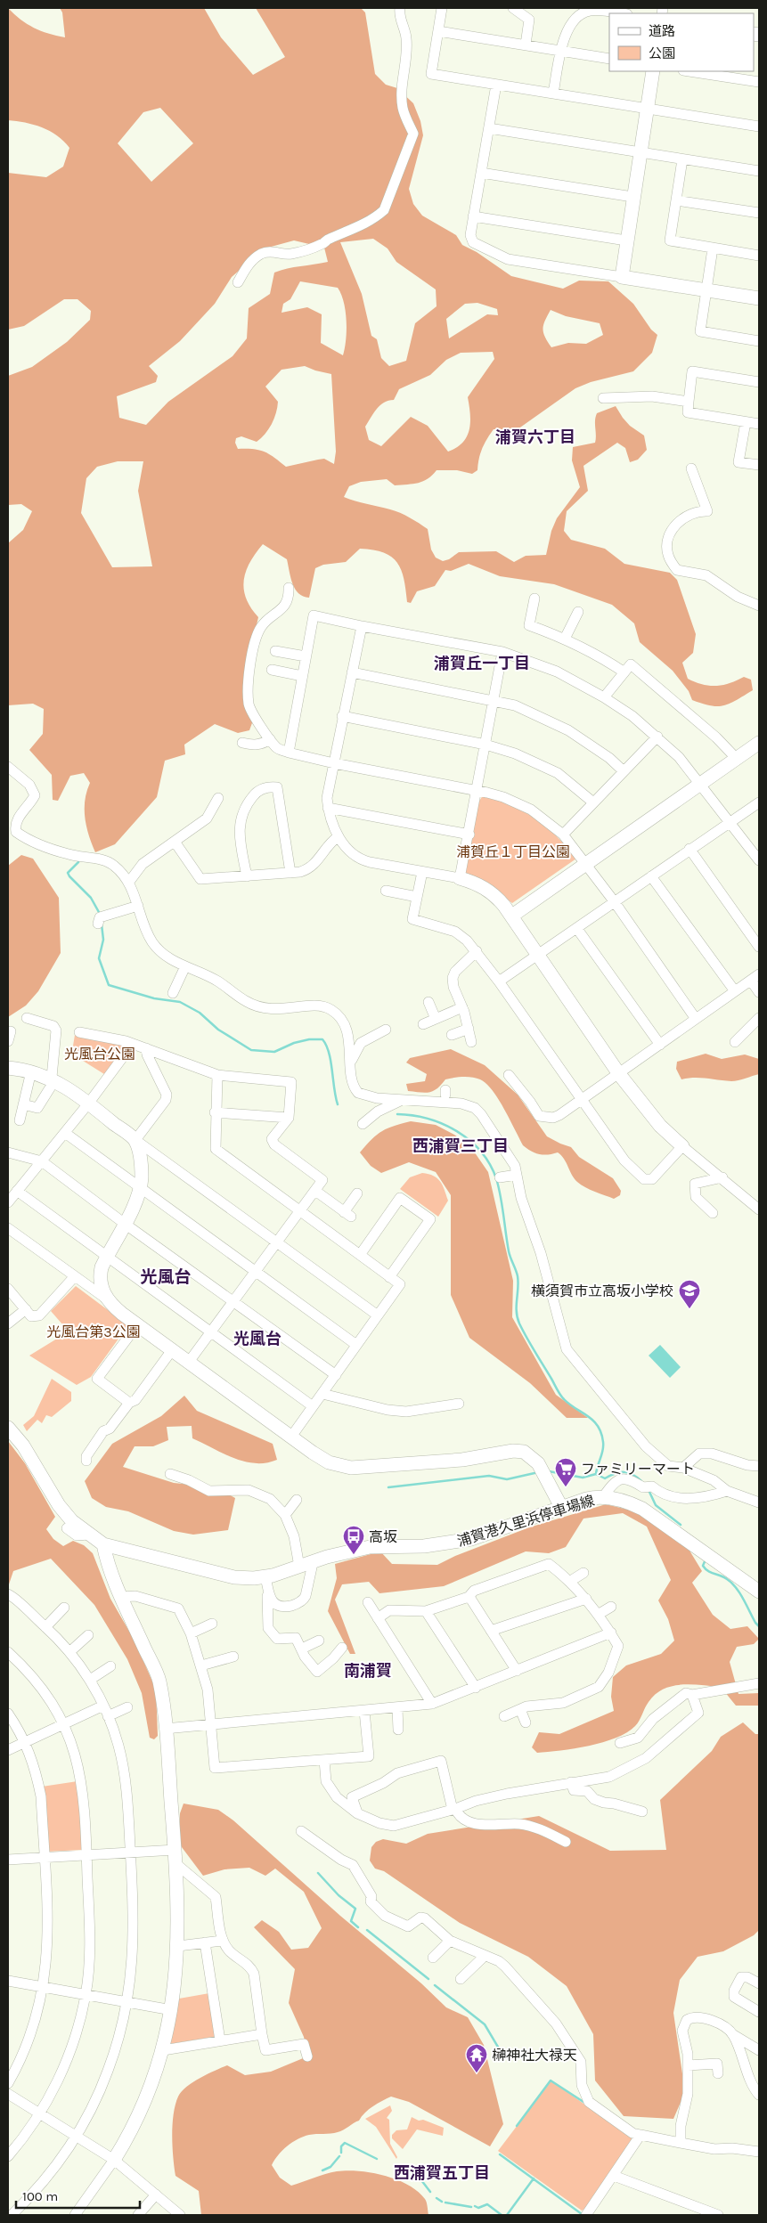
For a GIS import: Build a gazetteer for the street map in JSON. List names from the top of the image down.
{
  "streets": {
    "street": ["浦賀港久里浜停車場線"]
  },
  "districts": [
    "浦賀六丁目",
    "浦賀丘一丁目",
    "西浦賀三丁目",
    "光風台",
    "光風台",
    "南浦賀",
    "西浦賀五丁目"
  ],
  "parks": ["浦賀丘１丁目公園", "光風台公園", "光風台第3公園"],
  "places": {
    "school or university": ["横須賀市立高坂小学校"],
    "supermarket": ["ファミリーマート"],
    "bus stop": ["高坂"],
    "temple": ["榊神社大禄天"]
  },
  "legend": ["道路", "公園"],
  "scale_bar": "100 m"
}
